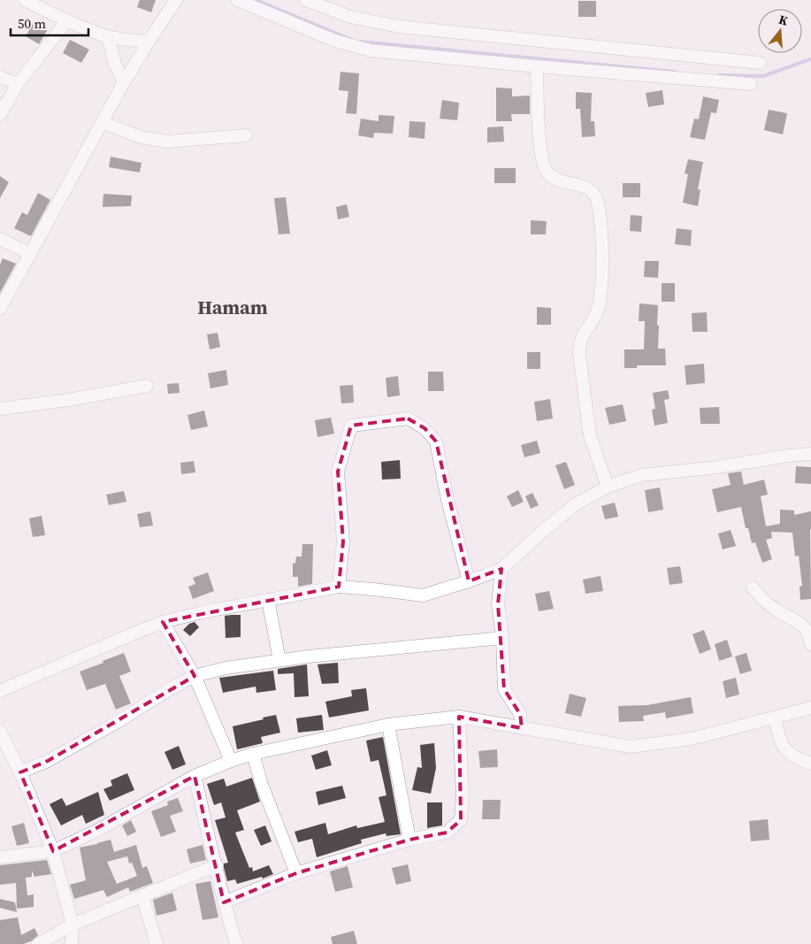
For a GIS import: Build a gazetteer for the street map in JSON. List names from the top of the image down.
{
  "districts": ["Hamam"],
  "scale_bar": "50 m",
  "north": "top"
}
